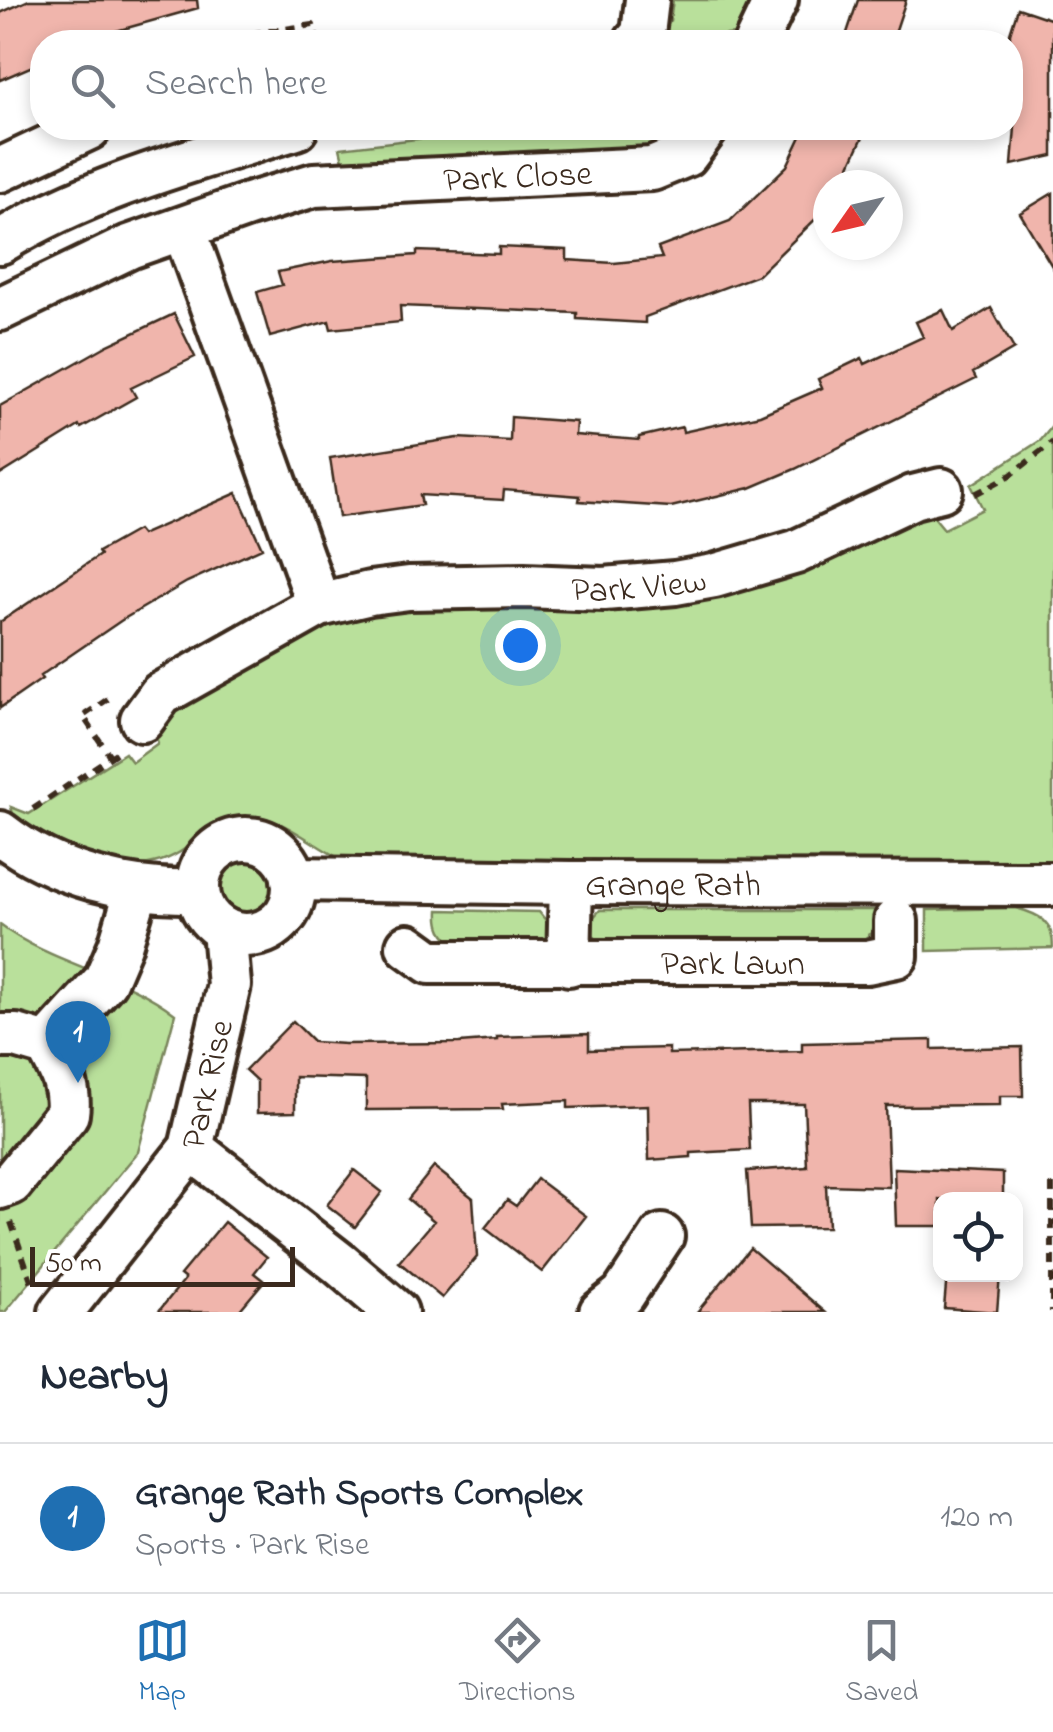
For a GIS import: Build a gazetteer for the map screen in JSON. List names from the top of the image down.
{
  "streets": {
    "street": [
      "Park Close",
      "Park View",
      "Grange Rath",
      "Park Lawn",
      "Park Rise"
    ]
  },
  "crossings": [
    ["Grange Rath", "Park Rise"]
  ],
  "scale_bar": "50 m",
  "north": "bottom left",
  "page": {
    "search": "Search here",
    "pins": "1",
    "scale": "50 m",
    "heading": "Nearby",
    "list": [
      {
        "mark": "1",
        "name": "Grange Rath Sports Complex",
        "note": "Sports · Park Rise",
        "value": "120 m"
      }
    ],
    "nav": ["Map", "Directions", "Saved"]
  }
}
